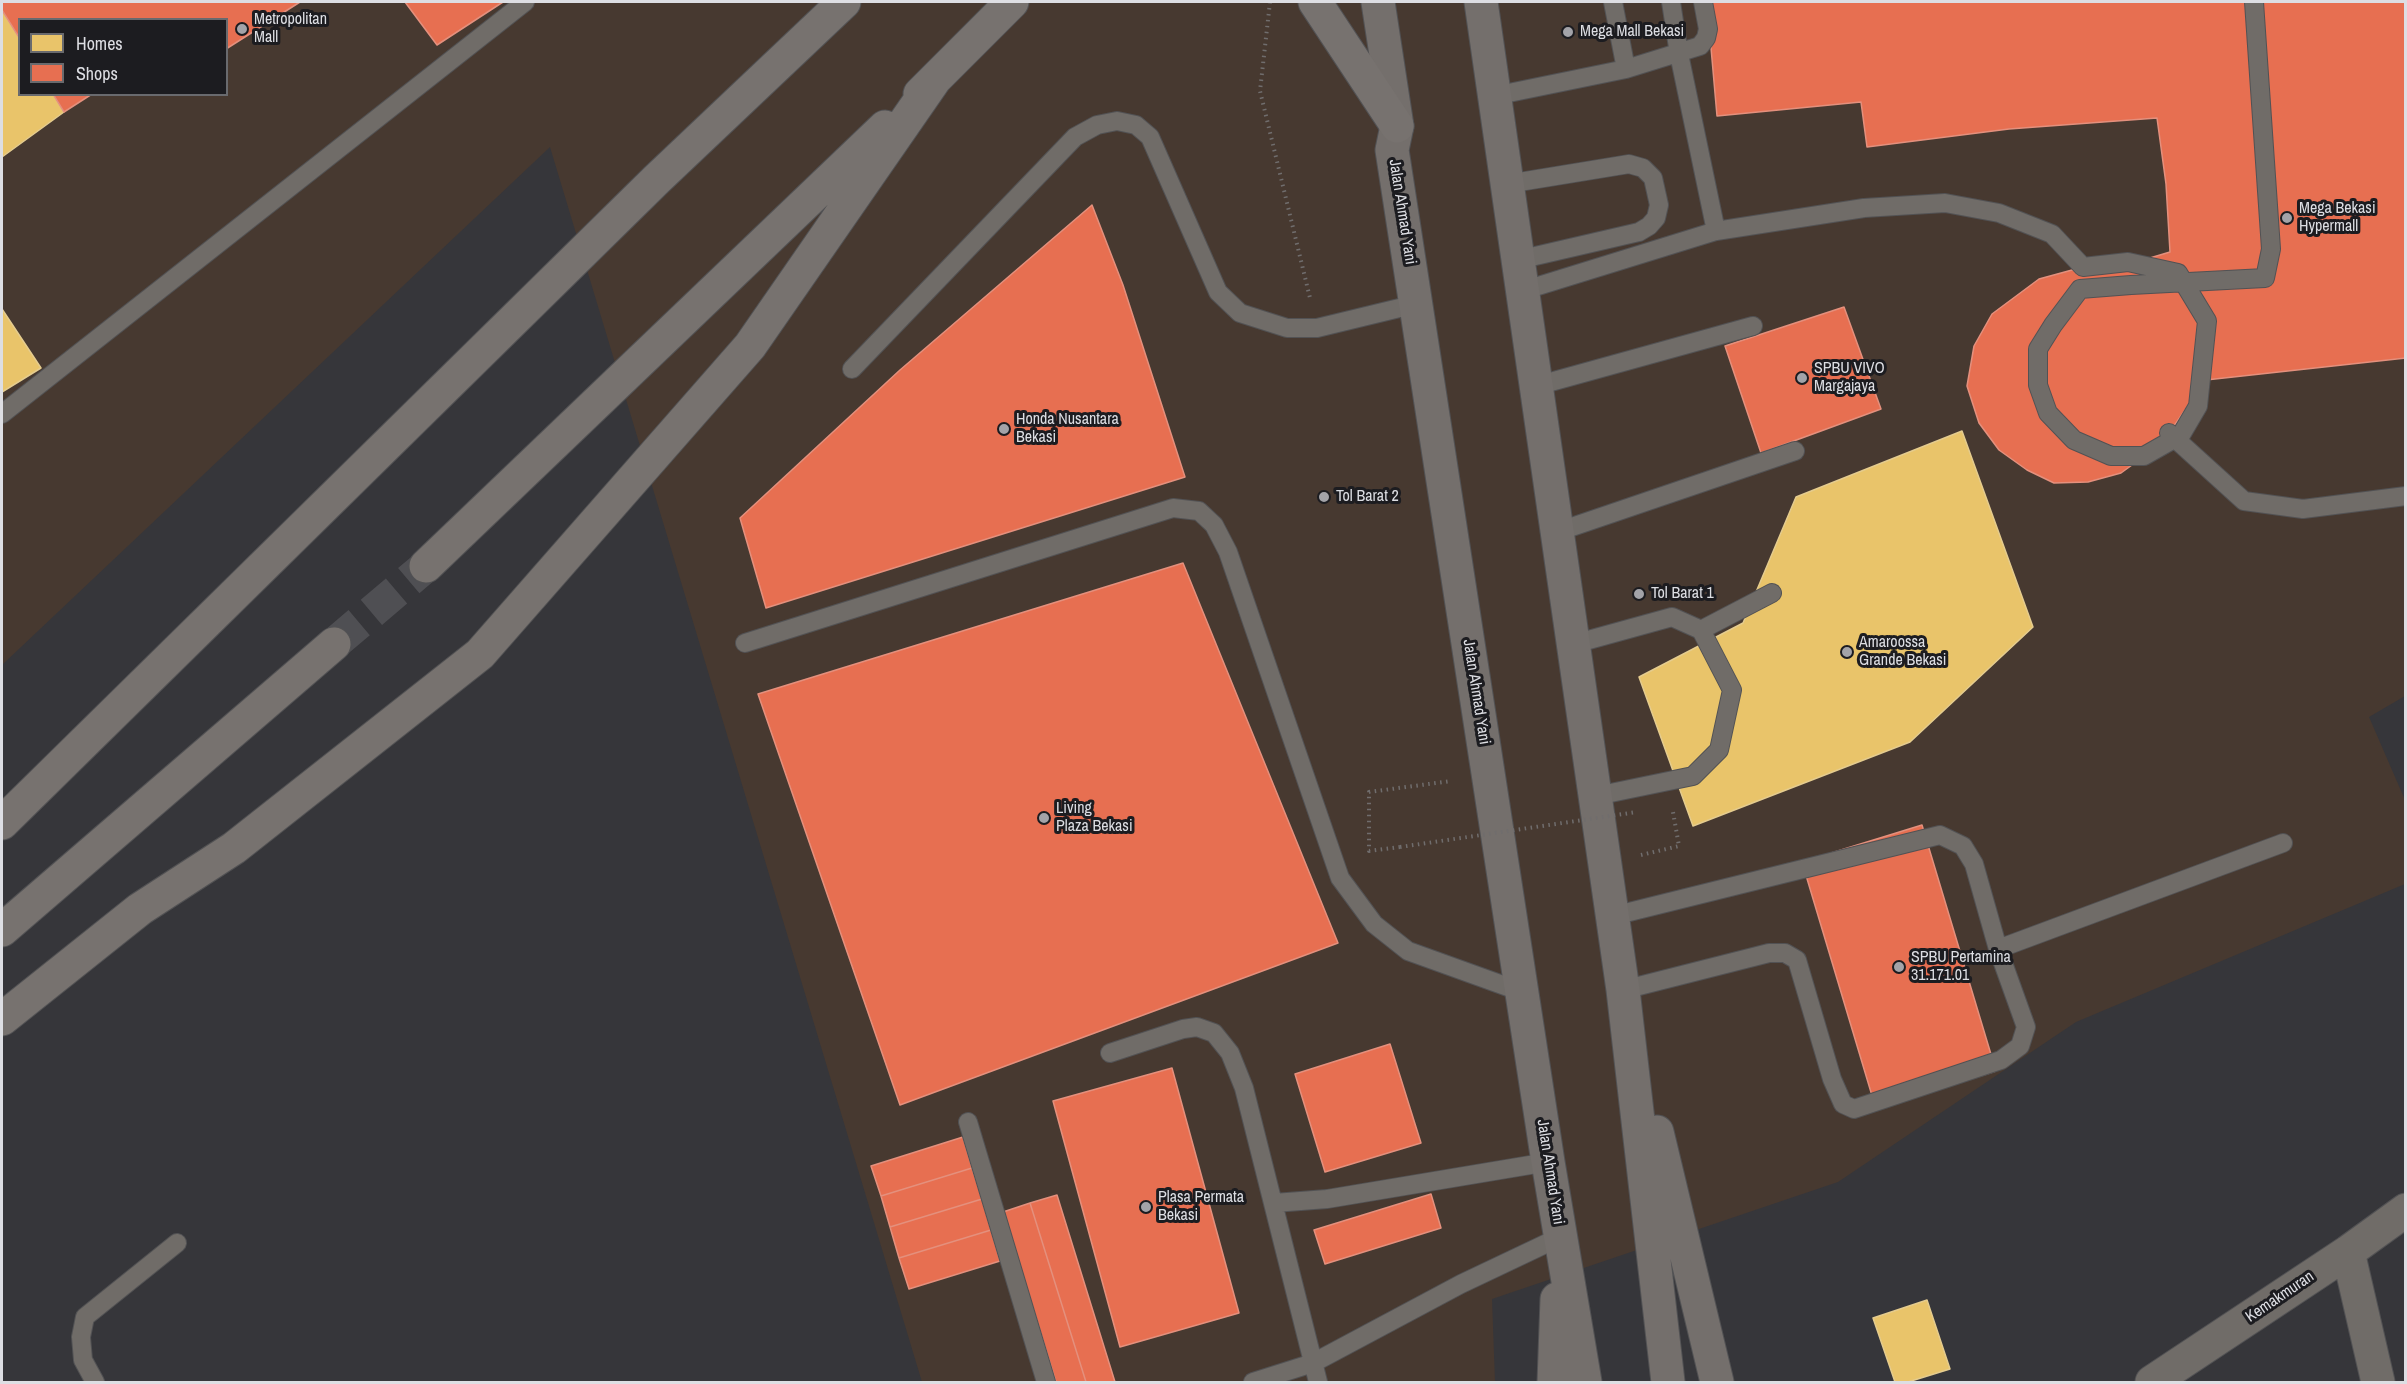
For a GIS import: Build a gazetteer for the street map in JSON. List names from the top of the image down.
{
  "streets": {
    "highway": ["Jalan Ahmad Yani"],
    "street": ["Kemakmuran"]
  },
  "places": [
    "Metropolitan Mall",
    "Mega Mall Bekasi",
    "Mega Bekasi Hypermall",
    "SPBU VIVO Margajaya",
    "Honda Nusantara Bekasi",
    "Tol Barat 2",
    "Tol Barat 1",
    "Amaroossa Grande Bekasi",
    "Living Plaza Bekasi",
    "SPBU Pertamina 31.171.01",
    "Plasa Permata Bekasi"
  ],
  "legend": ["Homes", "Shops"]
}
